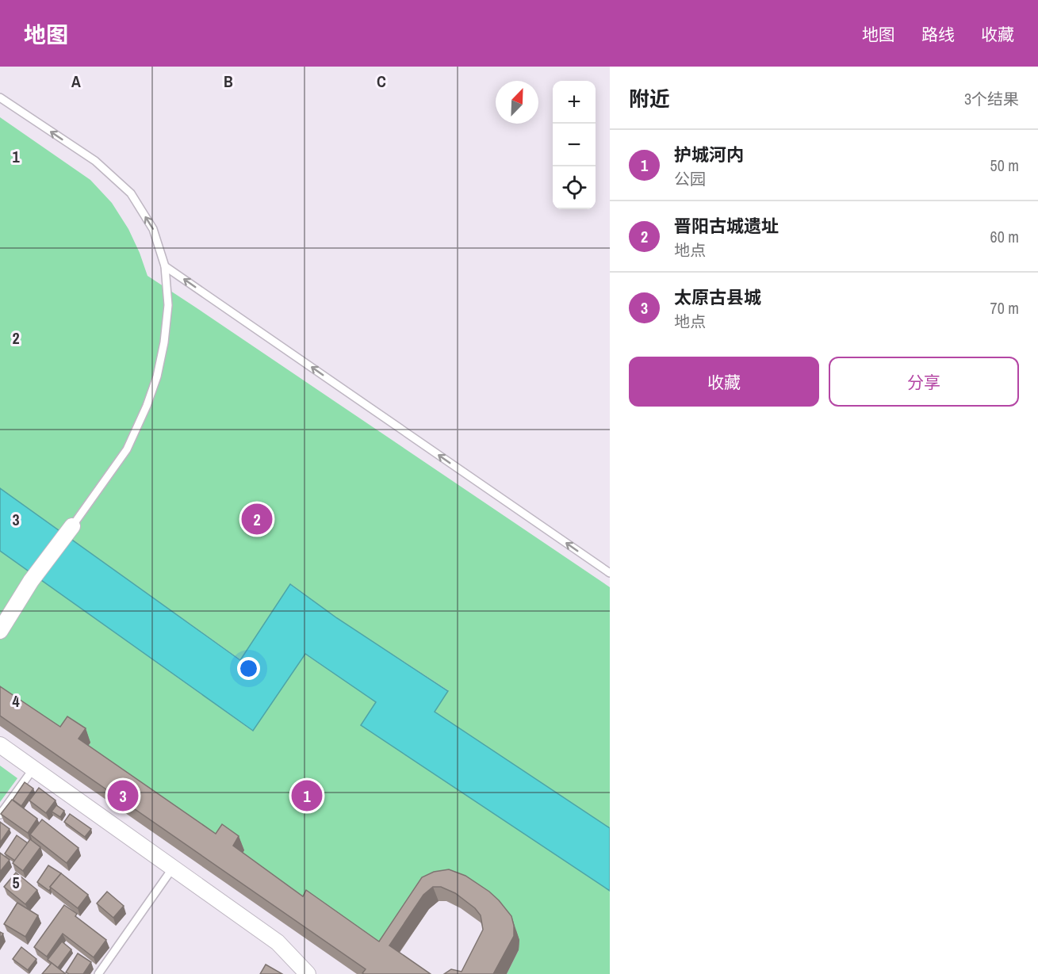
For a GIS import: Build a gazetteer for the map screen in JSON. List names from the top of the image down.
{
  "north": "top right",
  "page": {
    "header": "地图",
    "nav": ["地图", "路线", "收藏"],
    "heading": ["附近", "3个结果"],
    "map_buttons": ["+", "−"],
    "list": [
      {
        "mark": "1",
        "name": "护城河内",
        "note": "公园",
        "value": "50 m"
      },
      {
        "mark": "2",
        "name": "晋阳古城遗址",
        "note": "地点",
        "value": "60 m"
      },
      {
        "mark": "3",
        "name": "太原古县城",
        "note": "地点",
        "value": "70 m"
      }
    ],
    "buttons": ["收藏", "分享"],
    "pins": ["2", "1", "3"]
  },
  "grid": {
    "columns": ["A", "B", "C"],
    "rows": [
      "1",
      "2",
      "3",
      "4",
      "5"
    ]
  }
}
